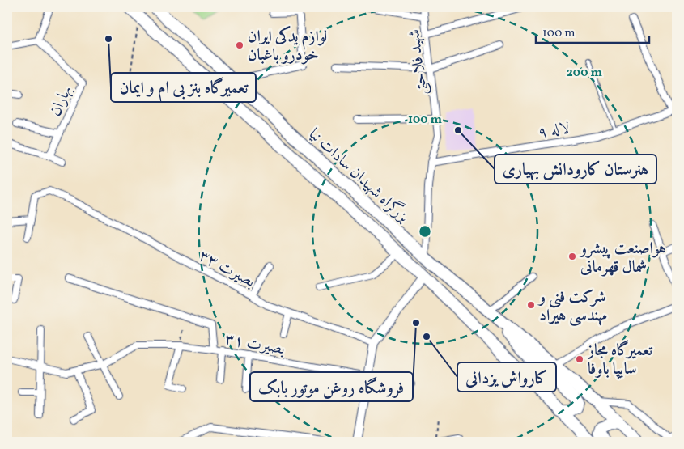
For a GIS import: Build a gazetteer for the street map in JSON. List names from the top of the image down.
{
  "streets": {
    "highway": ["بزرگراه شهیدان سادات نیا"],
    "street": [
      "شهید فلاحتی",
      "بهاران",
      "لاله ۹",
      "بصیرت ۳۳",
      "بصیرت ۳۱"
    ]
  },
  "crossings": [
    ["شهید فلاحتی", "لاله ۹"],
    ["شهید فلاحتی", "بزرگراه شهیدان سادات نیا"]
  ],
  "places": [
    "تعمیرگاه بنز بی ام و ایمان",
    "لوازم یدکی ایران خودرو باغبان",
    "هنرستان کارودانش بهیاری",
    "هواصنعت پیشرو شمال قهرمانی",
    "شرکت فنی و مهندسی هیراد",
    "فروشگاه روغن موتور بابک",
    "کارواش یزدانی",
    "تعمیرگاه مجاز سایپا باوفا"
  ],
  "scale_bar": "100 m",
  "rings": ["200 m", "100 m"]
}
